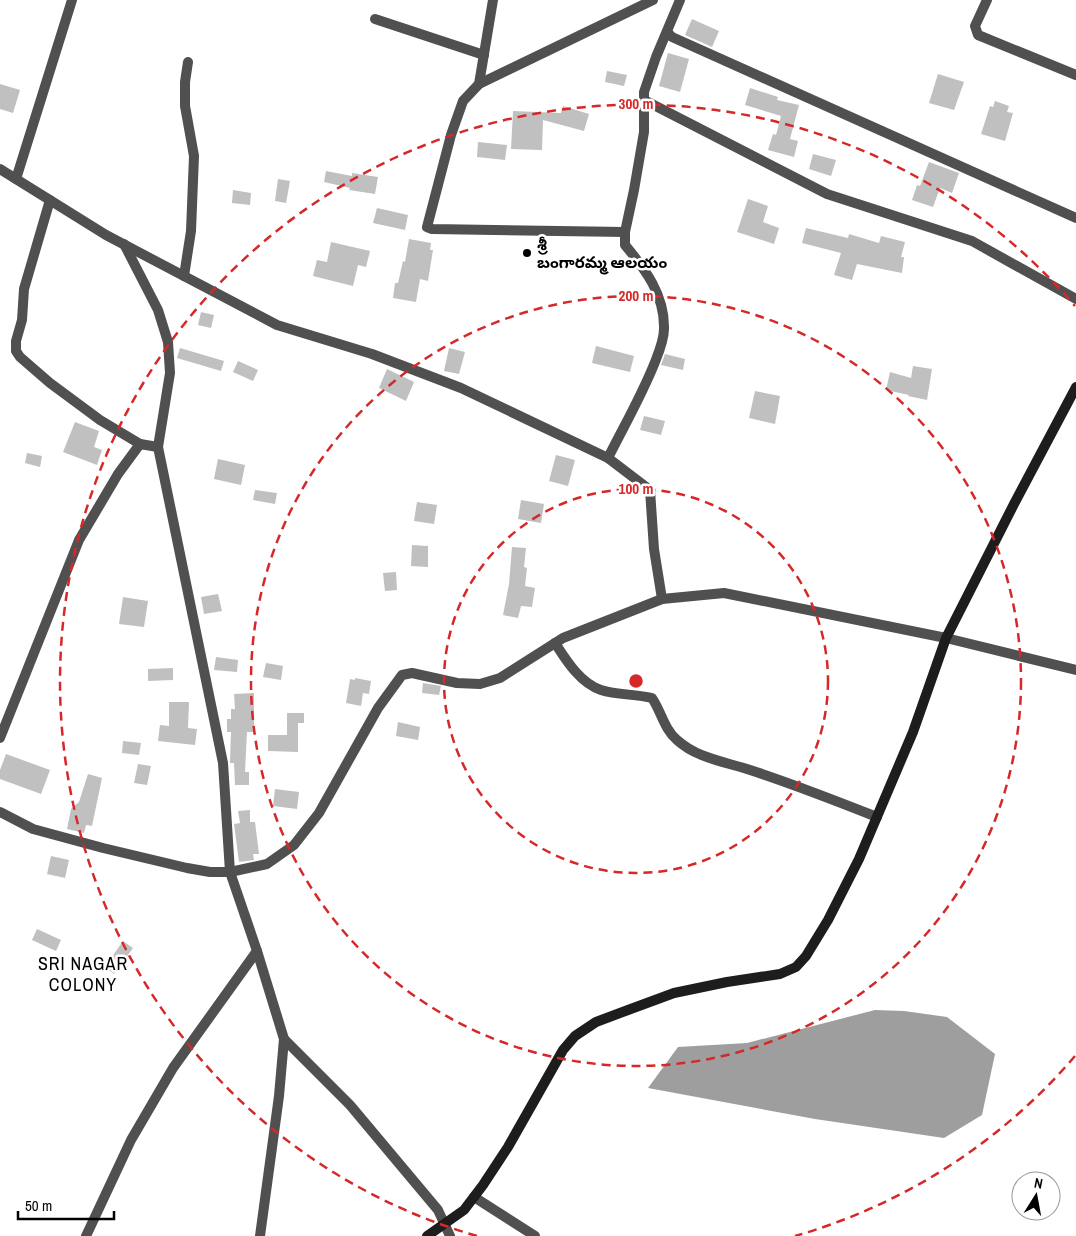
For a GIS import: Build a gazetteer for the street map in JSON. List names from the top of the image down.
{
  "districts": ["SRI NAGAR COLONY"],
  "places": ["శ్రీ బంగారమ్మ ఆలయం"],
  "scale_bar": "50 m",
  "north": "top",
  "rings": ["300 m", "200 m", "100 m"]
}
